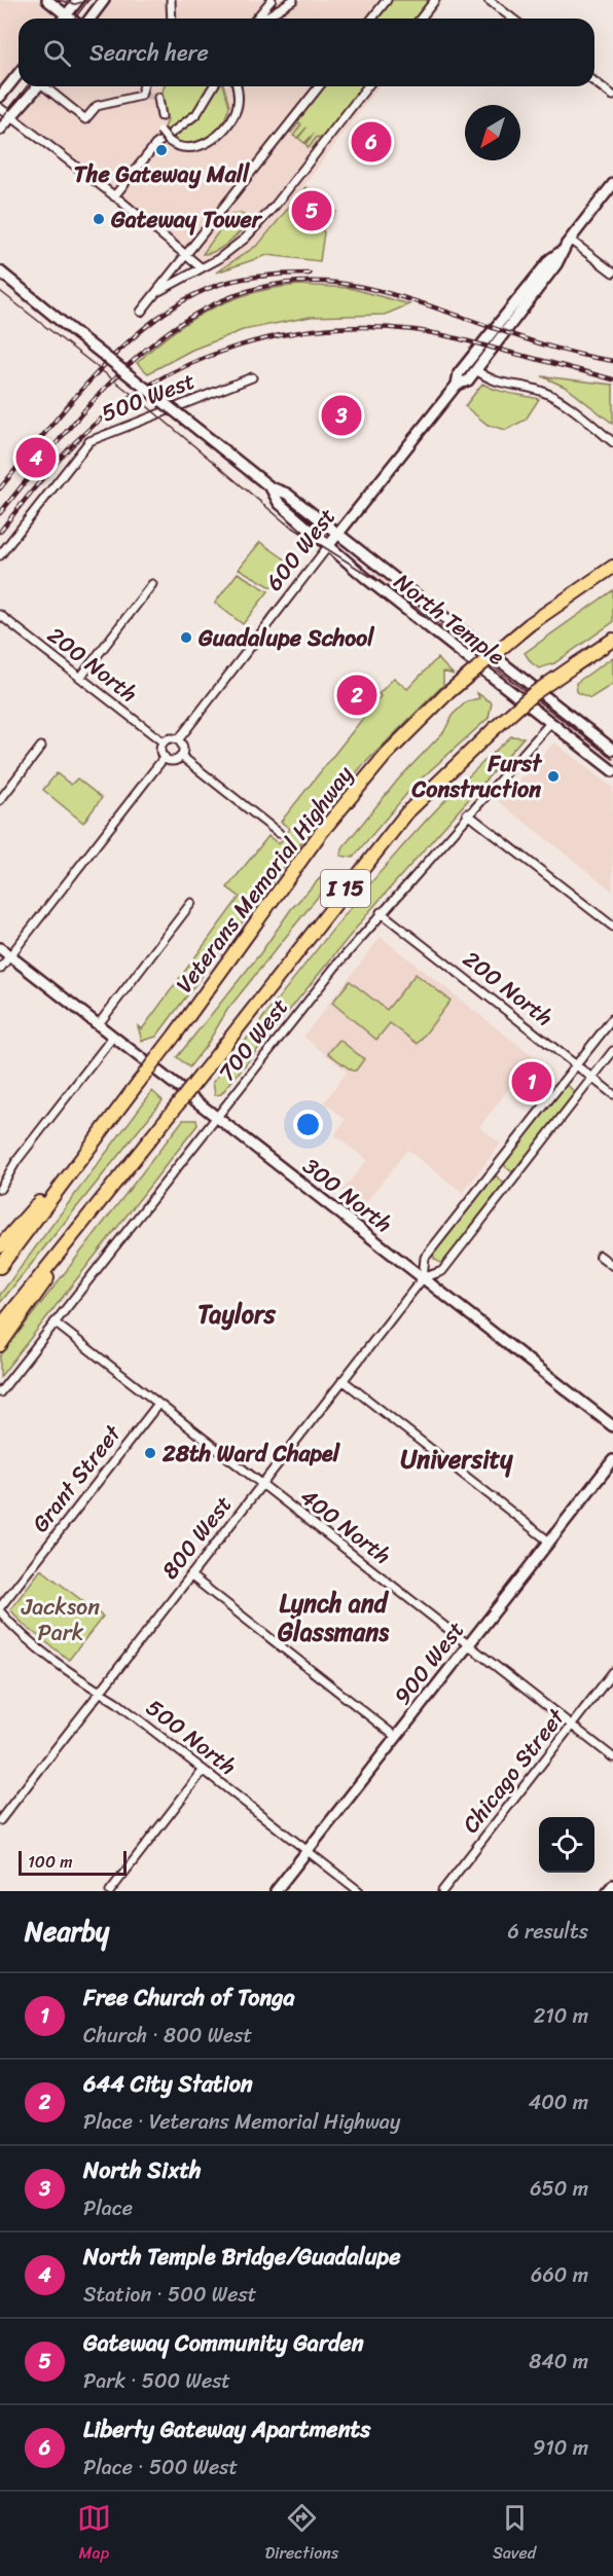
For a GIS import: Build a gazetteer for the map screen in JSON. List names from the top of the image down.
{
  "streets": {
    "highway": ["Veterans Memorial Highway", "I 15"],
    "main road": [
      "600 West",
      "North Temple",
      "300 North",
      "900 West"
    ],
    "street": [
      "500 West",
      "200 North",
      "700 West",
      "Grant Street",
      "400 North",
      "800 West",
      "500 North",
      "Chicago Street"
    ]
  },
  "crossings": [
    ["600 West", "North Temple"],
    ["600 West", "200 North"],
    ["North Temple", "700 West"],
    ["200 North", "700 West"],
    ["200 North", "800 West"],
    ["700 West", "300 North"],
    ["700 West", "400 North"],
    ["300 North", "800 West"],
    ["Grant Street", "400 North"],
    ["400 North", "800 West"],
    ["400 North", "900 West"],
    ["400 North", "Chicago Street"],
    ["800 West", "500 North"],
    ["900 West", "500 North"]
  ],
  "districts": ["Taylors", "University", "Lynch and Glassmans"],
  "parks": ["Jackson Park"],
  "places": [
    "The Gateway Mall",
    "Gateway Tower",
    "Guadalupe School",
    "Furst Construction",
    "28th Ward Chapel"
  ],
  "scale_bar": "100 m",
  "north": "bottom left",
  "page": {
    "search": "Search here",
    "pins": [
      "6",
      "5",
      "3",
      "4",
      "2",
      "1"
    ],
    "scale": "100 m",
    "heading": ["Nearby", "6 results"],
    "list": [
      {
        "mark": "1",
        "name": "Free Church of Tonga",
        "note": "Church · 800 West",
        "value": "210 m"
      },
      {
        "mark": "2",
        "name": "644 City Station",
        "note": "Place · Veterans Memorial Highway",
        "value": "400 m"
      },
      {
        "mark": "3",
        "name": "North Sixth",
        "note": "Place",
        "value": "650 m"
      },
      {
        "mark": "4",
        "name": "North Temple Bridge/Guadalupe",
        "note": "Station · 500 West",
        "value": "660 m"
      },
      {
        "mark": "5",
        "name": "Gateway Community Garden",
        "note": "Park · 500 West",
        "value": "840 m"
      },
      {
        "mark": "6",
        "name": "Liberty Gateway Apartments",
        "note": "Place · 500 West",
        "value": "910 m"
      }
    ],
    "nav": ["Map", "Directions", "Saved"]
  }
}
